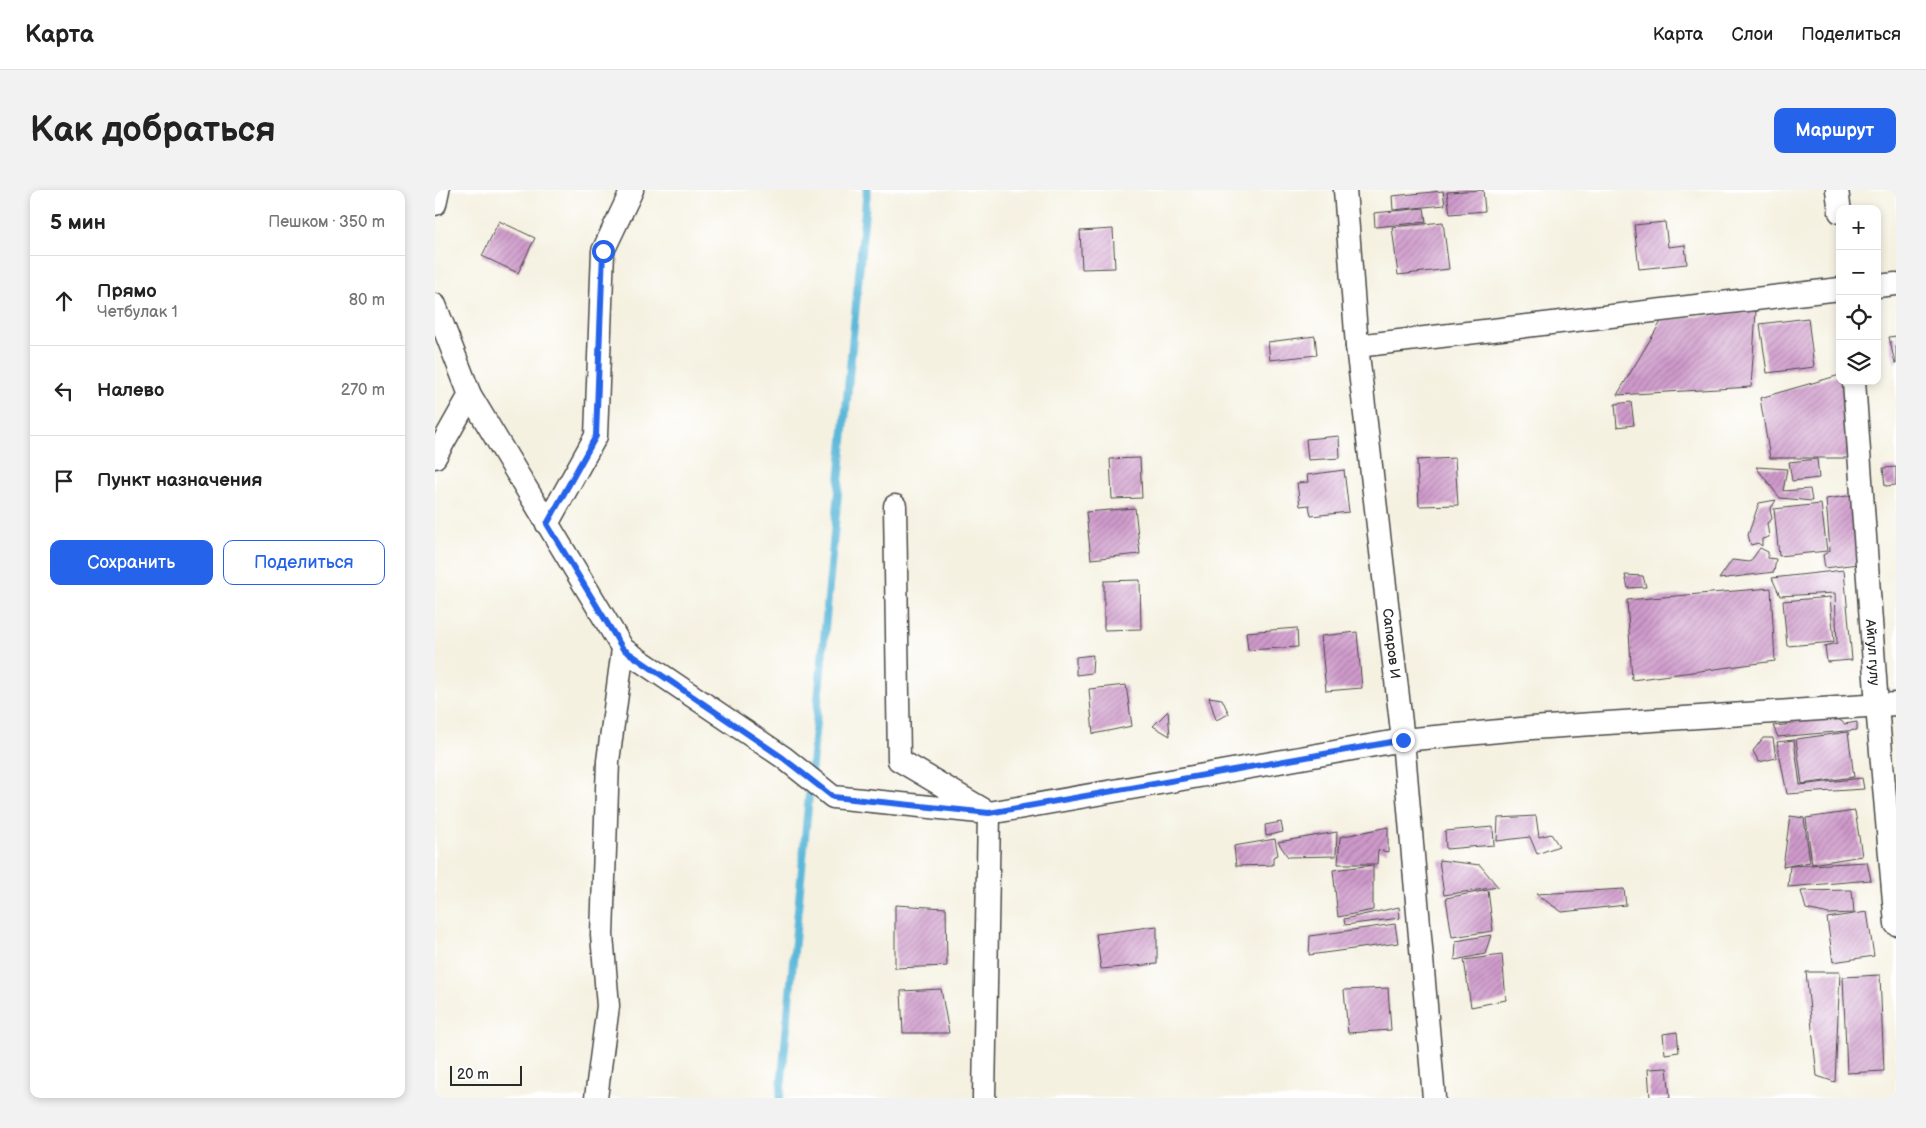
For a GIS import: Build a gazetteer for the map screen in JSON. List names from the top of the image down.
{
  "streets": {
    "street": ["Сапаров И", "Айгул гулу"]
  },
  "scale_bar": "20 m",
  "page": {
    "header": "Карта",
    "nav": ["Карта", "Слои", "Поделиться"],
    "buttons": [
      "Маршрут",
      ["Сохранить", "Поделиться"]
    ],
    "title": "Как добраться",
    "heading": ["5 мин", "Пешком · 350 m"],
    "map_buttons": ["+", "−"],
    "list": [
      ["Прямо", "Четбулак 1", "80 m"],
      ["Налево", "270 m"],
      "Пункт назначения"
    ],
    "scale": "20 m"
  }
}
